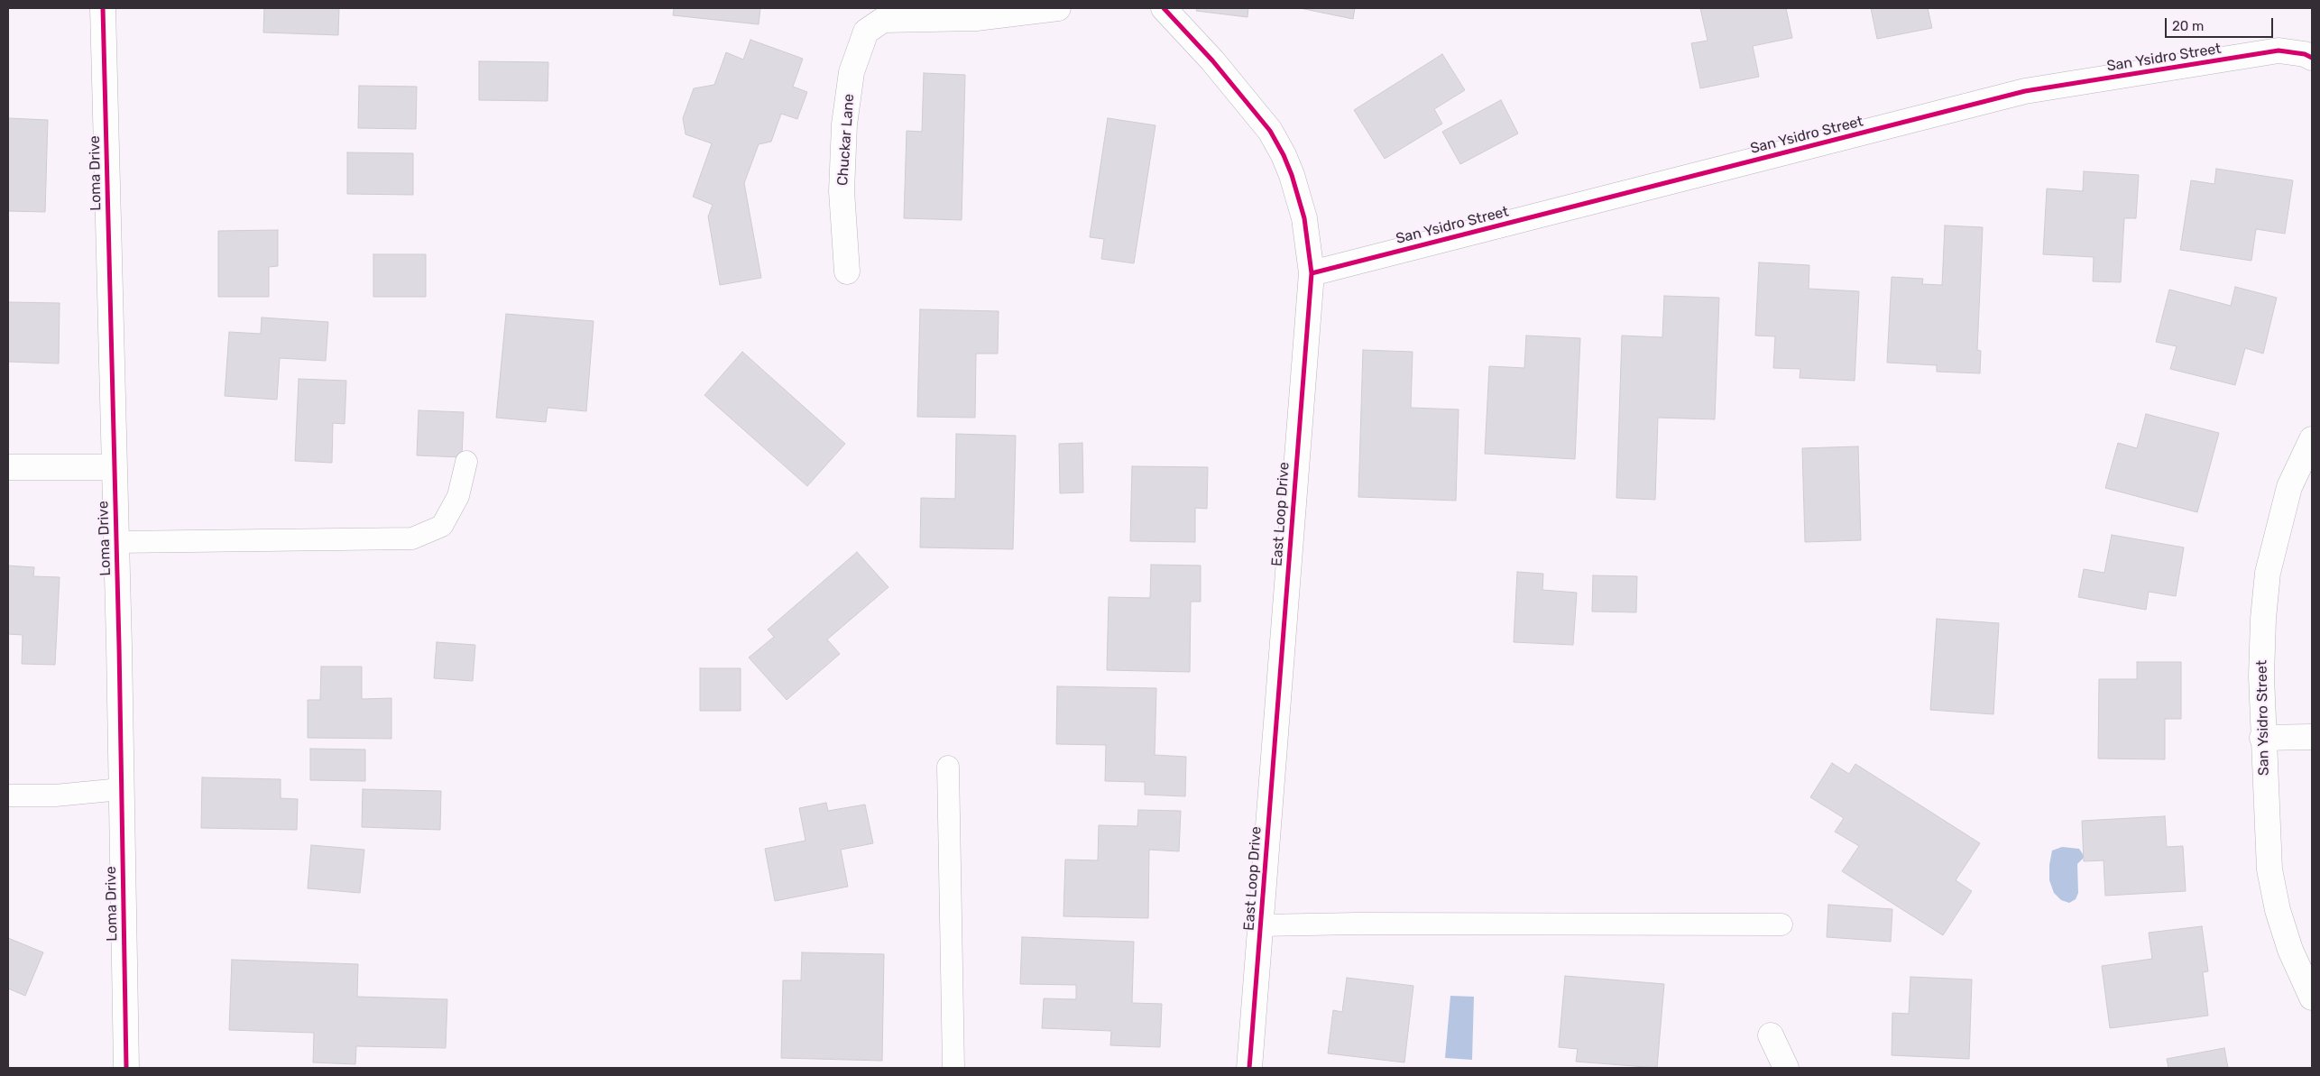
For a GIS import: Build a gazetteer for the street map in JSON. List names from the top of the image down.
{
  "streets": {
    "street": [
      "San Ysidro Street",
      "Chuckar Lane",
      "Loma Drive",
      "East Loop Drive"
    ]
  },
  "crossings": [
    ["San Ysidro Street", "East Loop Drive"]
  ],
  "scale_bar": "20 m"
}
